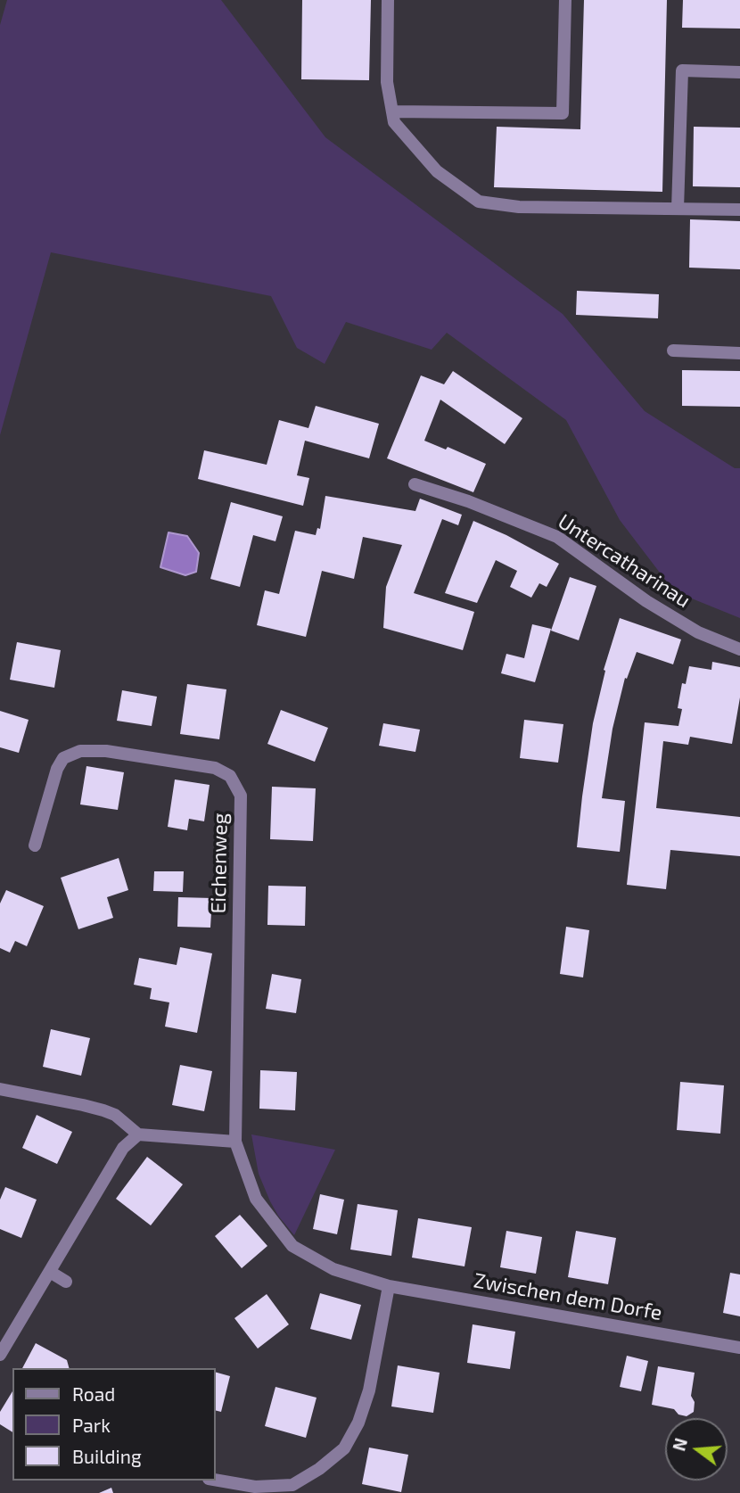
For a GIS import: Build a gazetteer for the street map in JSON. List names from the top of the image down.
{
  "streets": {
    "street": ["Untercatharinau", "Eichenweg", "Zwischen dem Dorfe"]
  },
  "crossings": [
    ["Eichenweg", "Zwischen dem Dorfe"]
  ],
  "legend": ["Road", "Park", "Building"],
  "north": "left"
}
